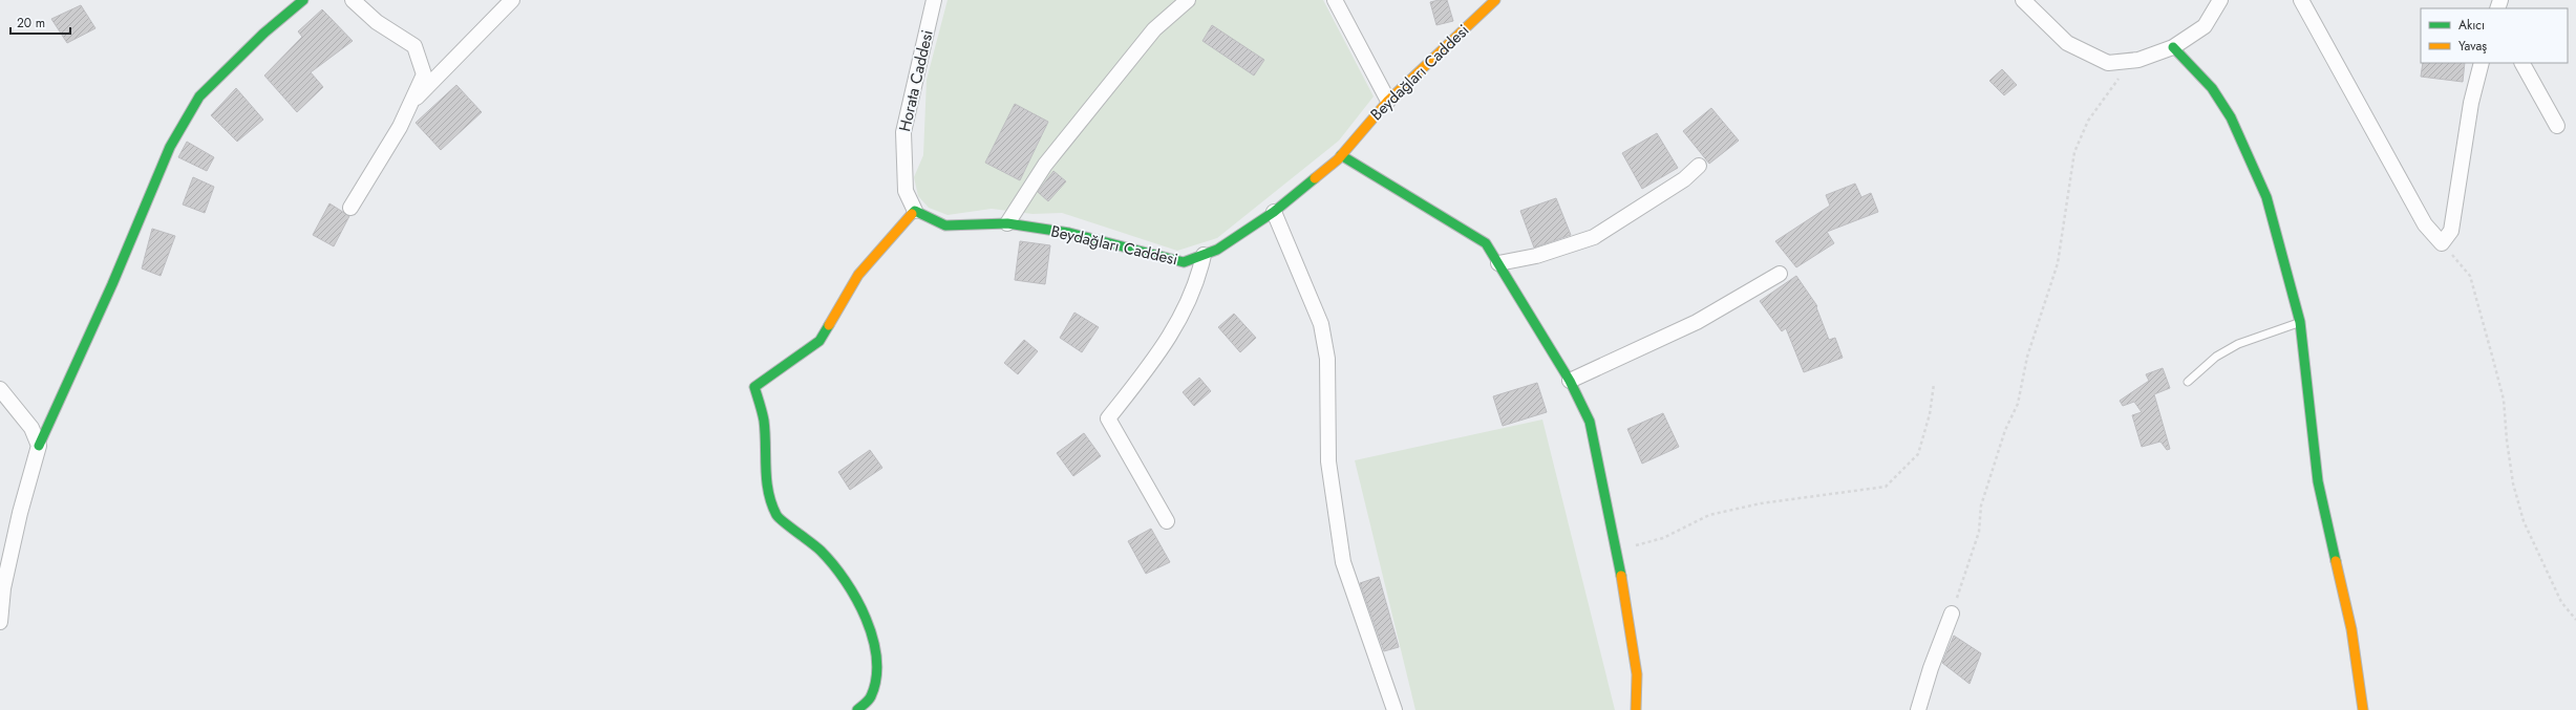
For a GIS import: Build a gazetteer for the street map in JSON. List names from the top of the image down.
{
  "streets": {
    "street": ["Beydağları Caddesi", "Horata Caddesi"]
  },
  "crossings": [
    ["Beydağları Caddesi", "Horata Caddesi"]
  ],
  "legend": ["Akıcı", "Yavaş"],
  "scale_bar": "20 m"
}
